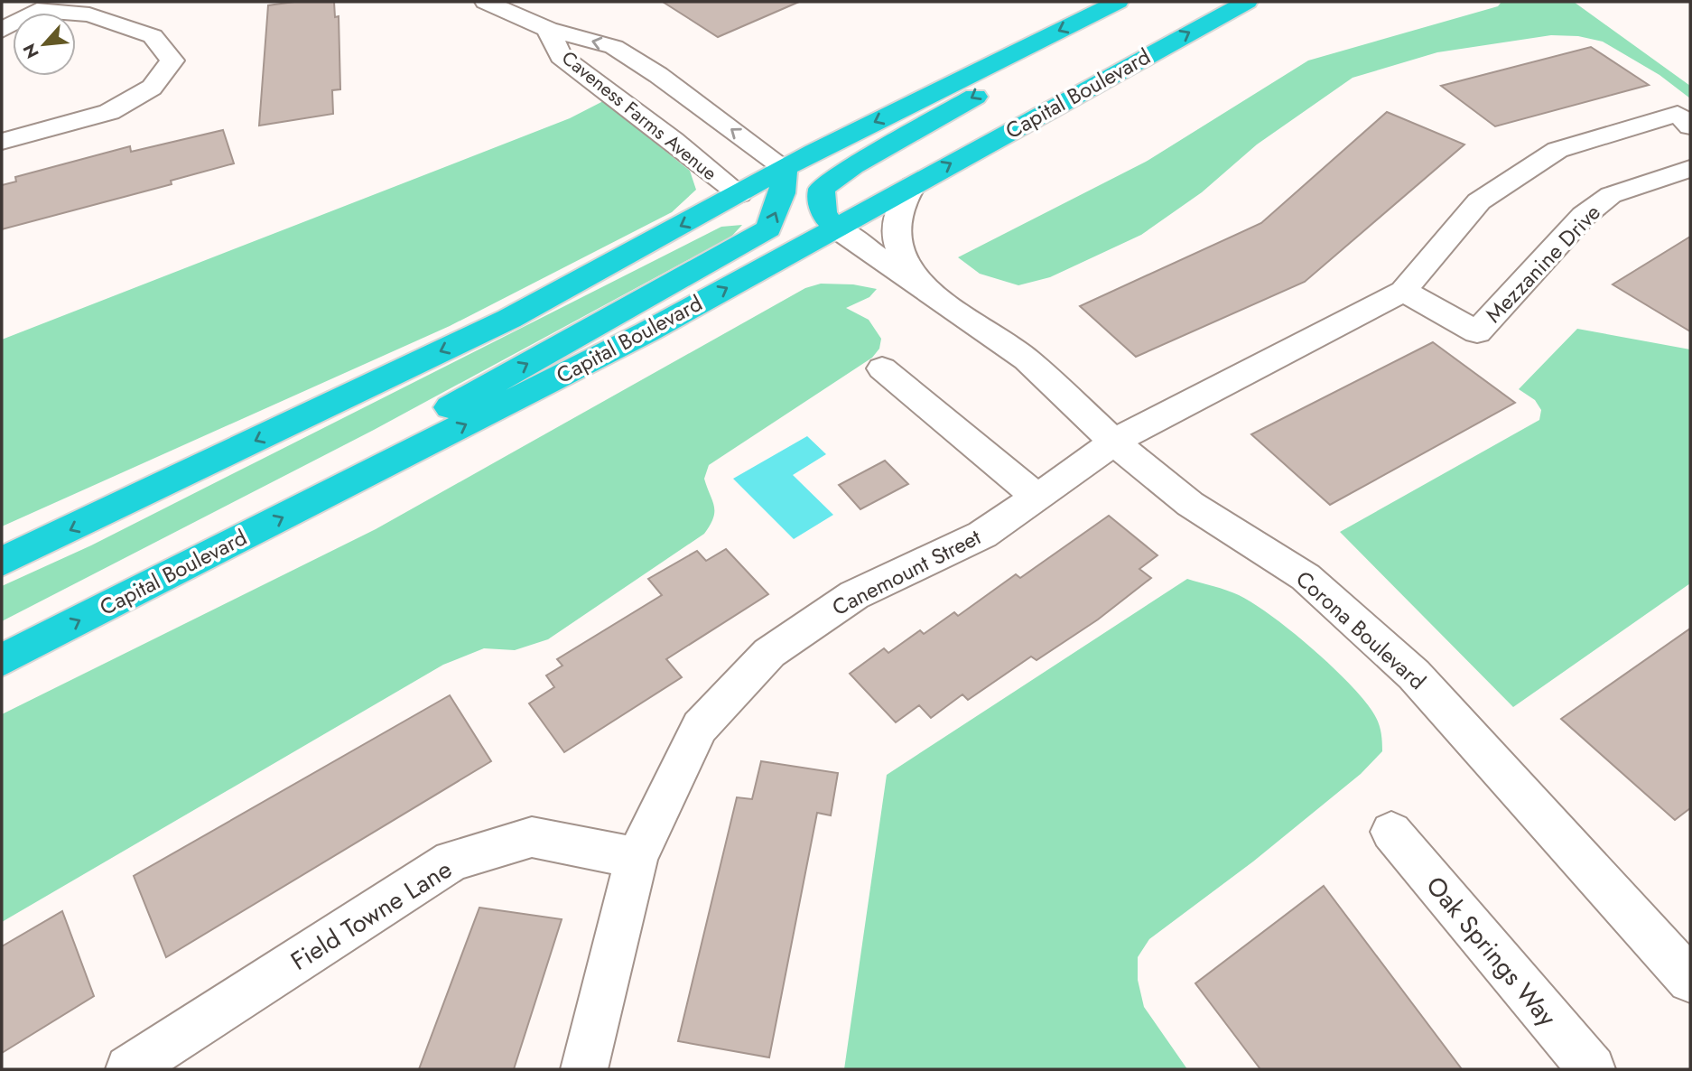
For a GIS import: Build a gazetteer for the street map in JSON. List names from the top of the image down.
{
  "streets": {
    "highway": ["Capital Boulevard"],
    "street": [
      "Caveness Farms Avenue",
      "Mezzanine Drive",
      "Canemount Street",
      "Corona Boulevard",
      "Field Towne Lane",
      "Oak Springs Way"
    ]
  },
  "crossings": [
    ["Capital Boulevard", "Corona Boulevard"],
    ["Canemount Street", "Corona Boulevard"],
    ["Canemount Street", "Field Towne Lane"]
  ],
  "north": "bottom left"
}
